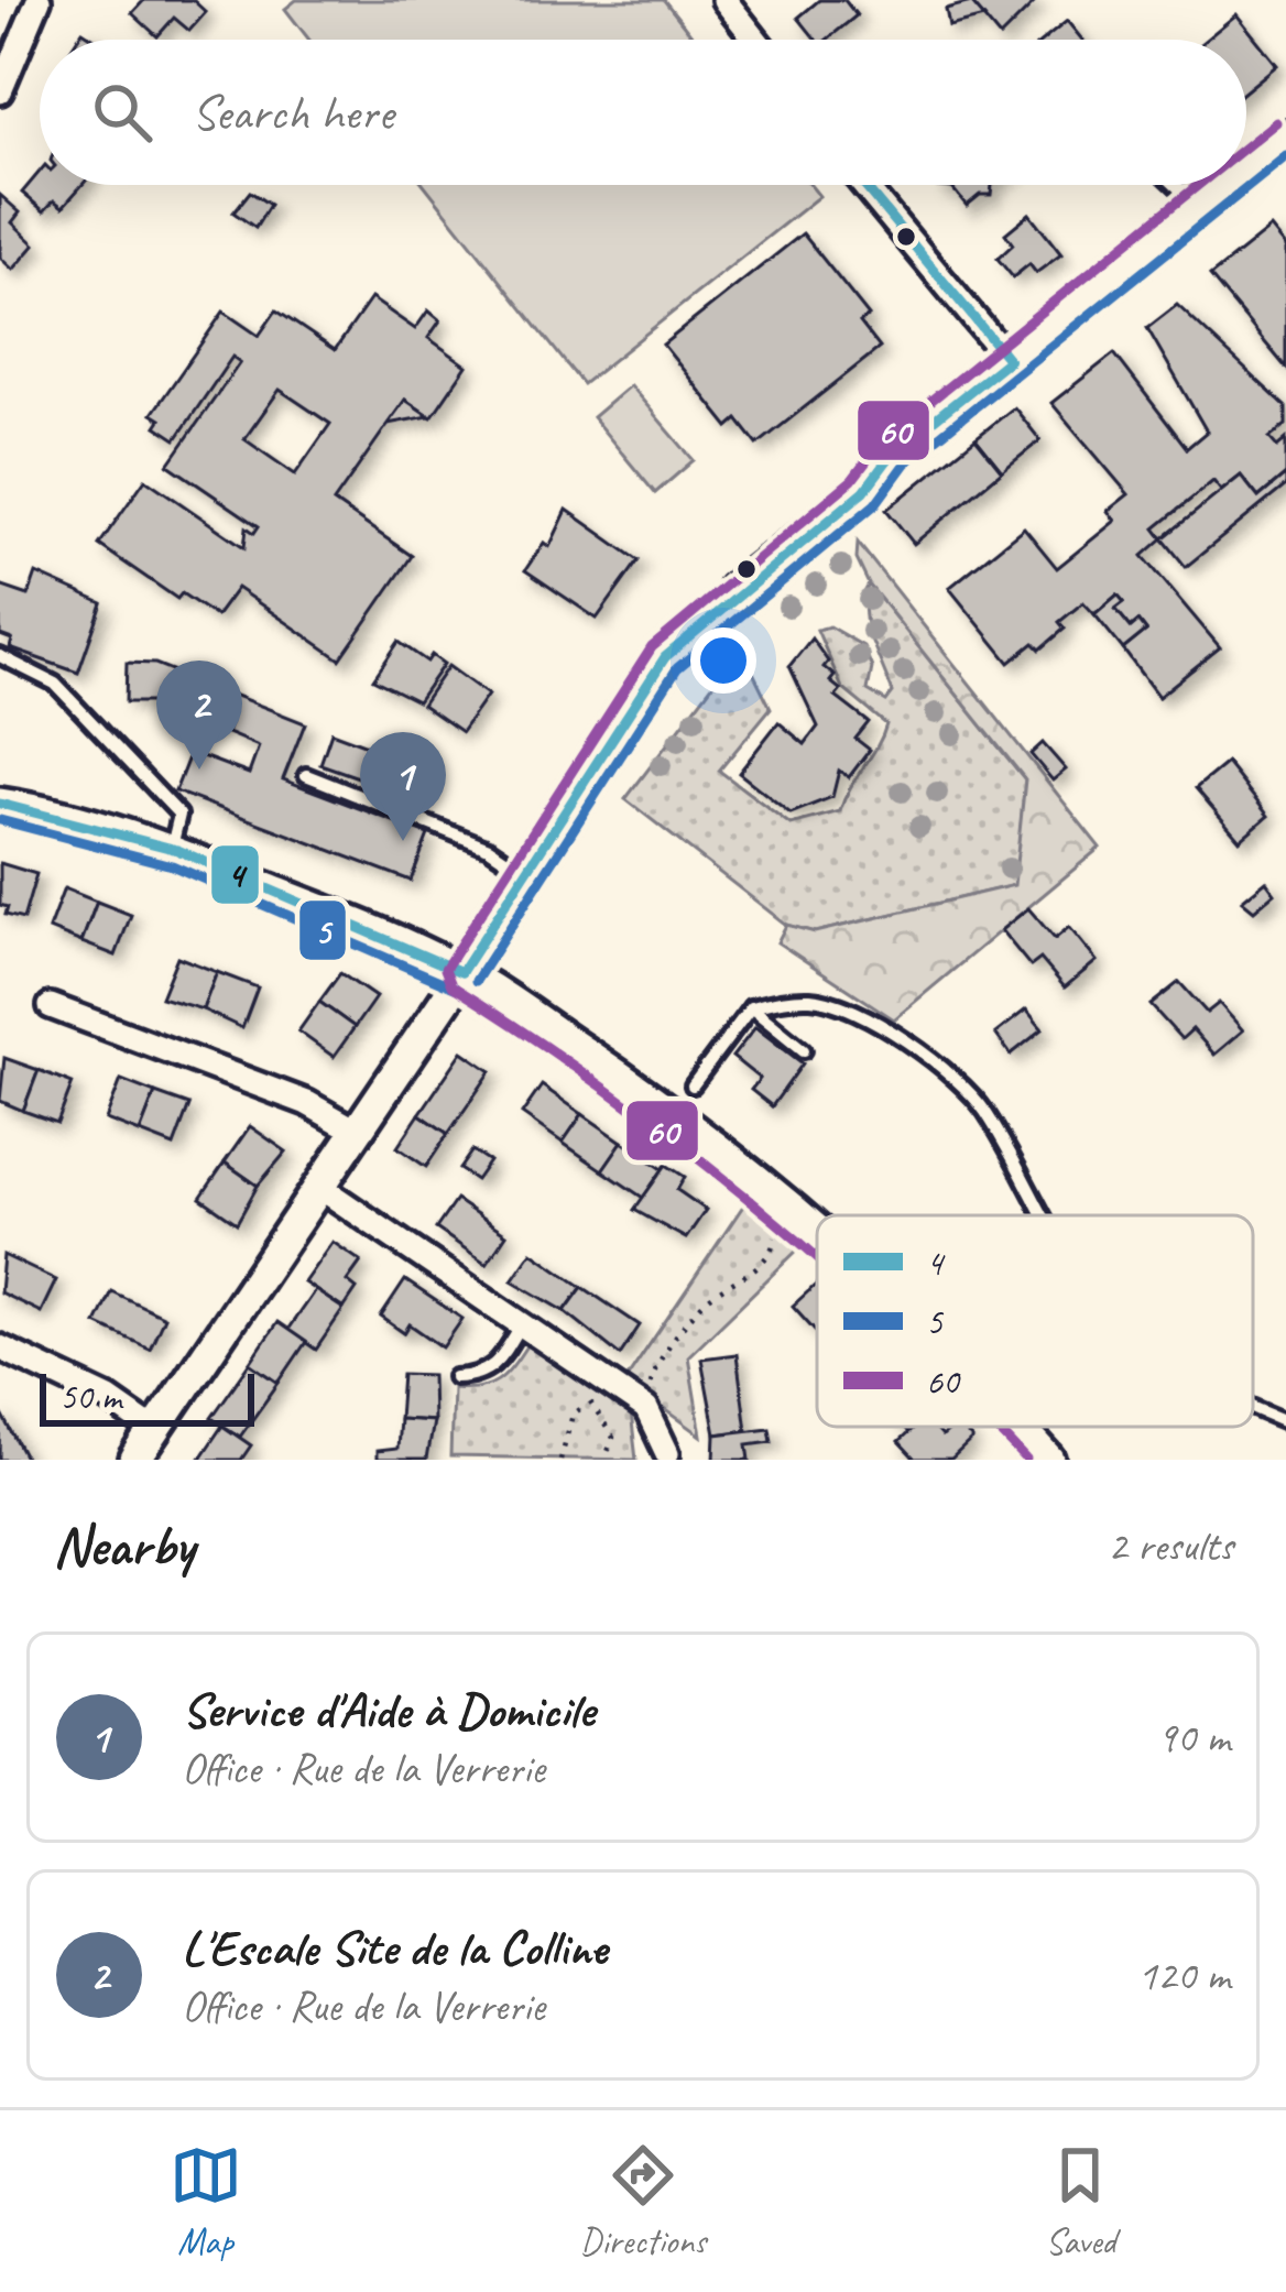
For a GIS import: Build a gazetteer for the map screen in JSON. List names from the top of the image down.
{
  "lines": ["transit line 60", "transit line 5", "transit line 4"],
  "legend": ["4", "5", "60"],
  "scale_bar": "50 m",
  "page": {
    "search": "Search here",
    "pins": ["2", "1"],
    "scale": "50 m",
    "heading": ["Nearby", "2 results"],
    "list": [
      {
        "mark": "1",
        "name": "Service d'Aide à Domicile",
        "note": "Office · Rue de la Verrerie",
        "value": "90 m"
      },
      {
        "mark": "2",
        "name": "L'Escale Site de la Colline",
        "note": "Office · Rue de la Verrerie",
        "value": "120 m"
      }
    ],
    "nav": ["Map", "Directions", "Saved"]
  }
}
